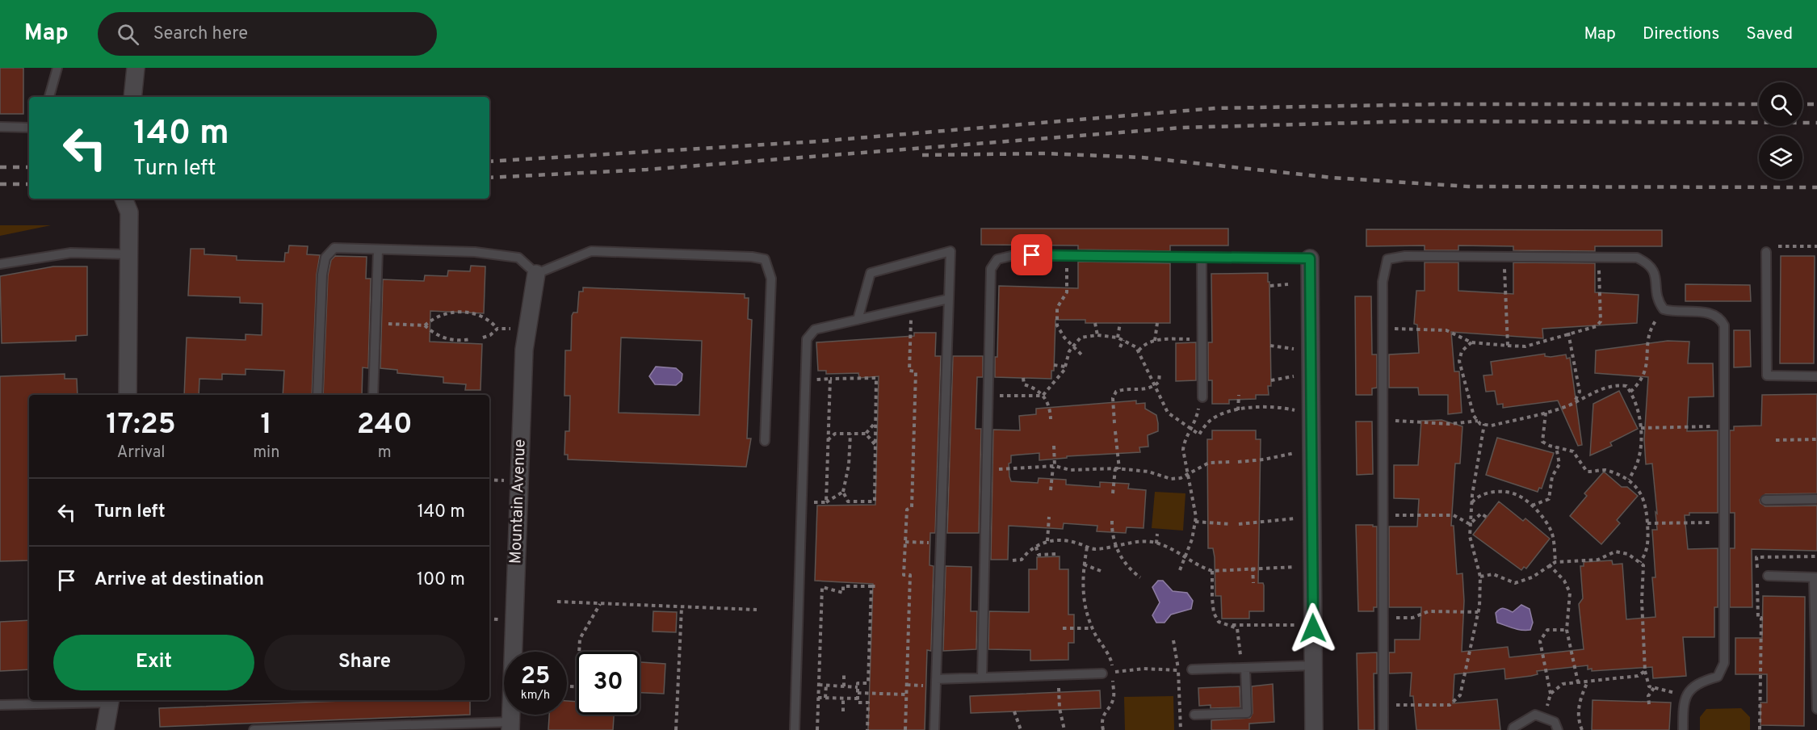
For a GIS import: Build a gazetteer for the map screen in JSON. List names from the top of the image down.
{
  "streets": {
    "street": ["Mountain Avenue"]
  },
  "page": {
    "header": "Map",
    "search": "Search here",
    "nav": ["Map", "Directions", "Saved"],
    "turn": ["140 m", "Turn left"],
    "eta": [
      "17:25",
      "Arrival",
      "1",
      "min",
      "240",
      "m"
    ],
    "list": [
      {
        "name": "Turn left",
        "value": "140 m"
      },
      {
        "name": "Arrive at destination",
        "value": "100 m"
      }
    ],
    "buttons": ["Exit", "Share"],
    "speed": "25 km/h",
    "limit": "30"
  }
}
